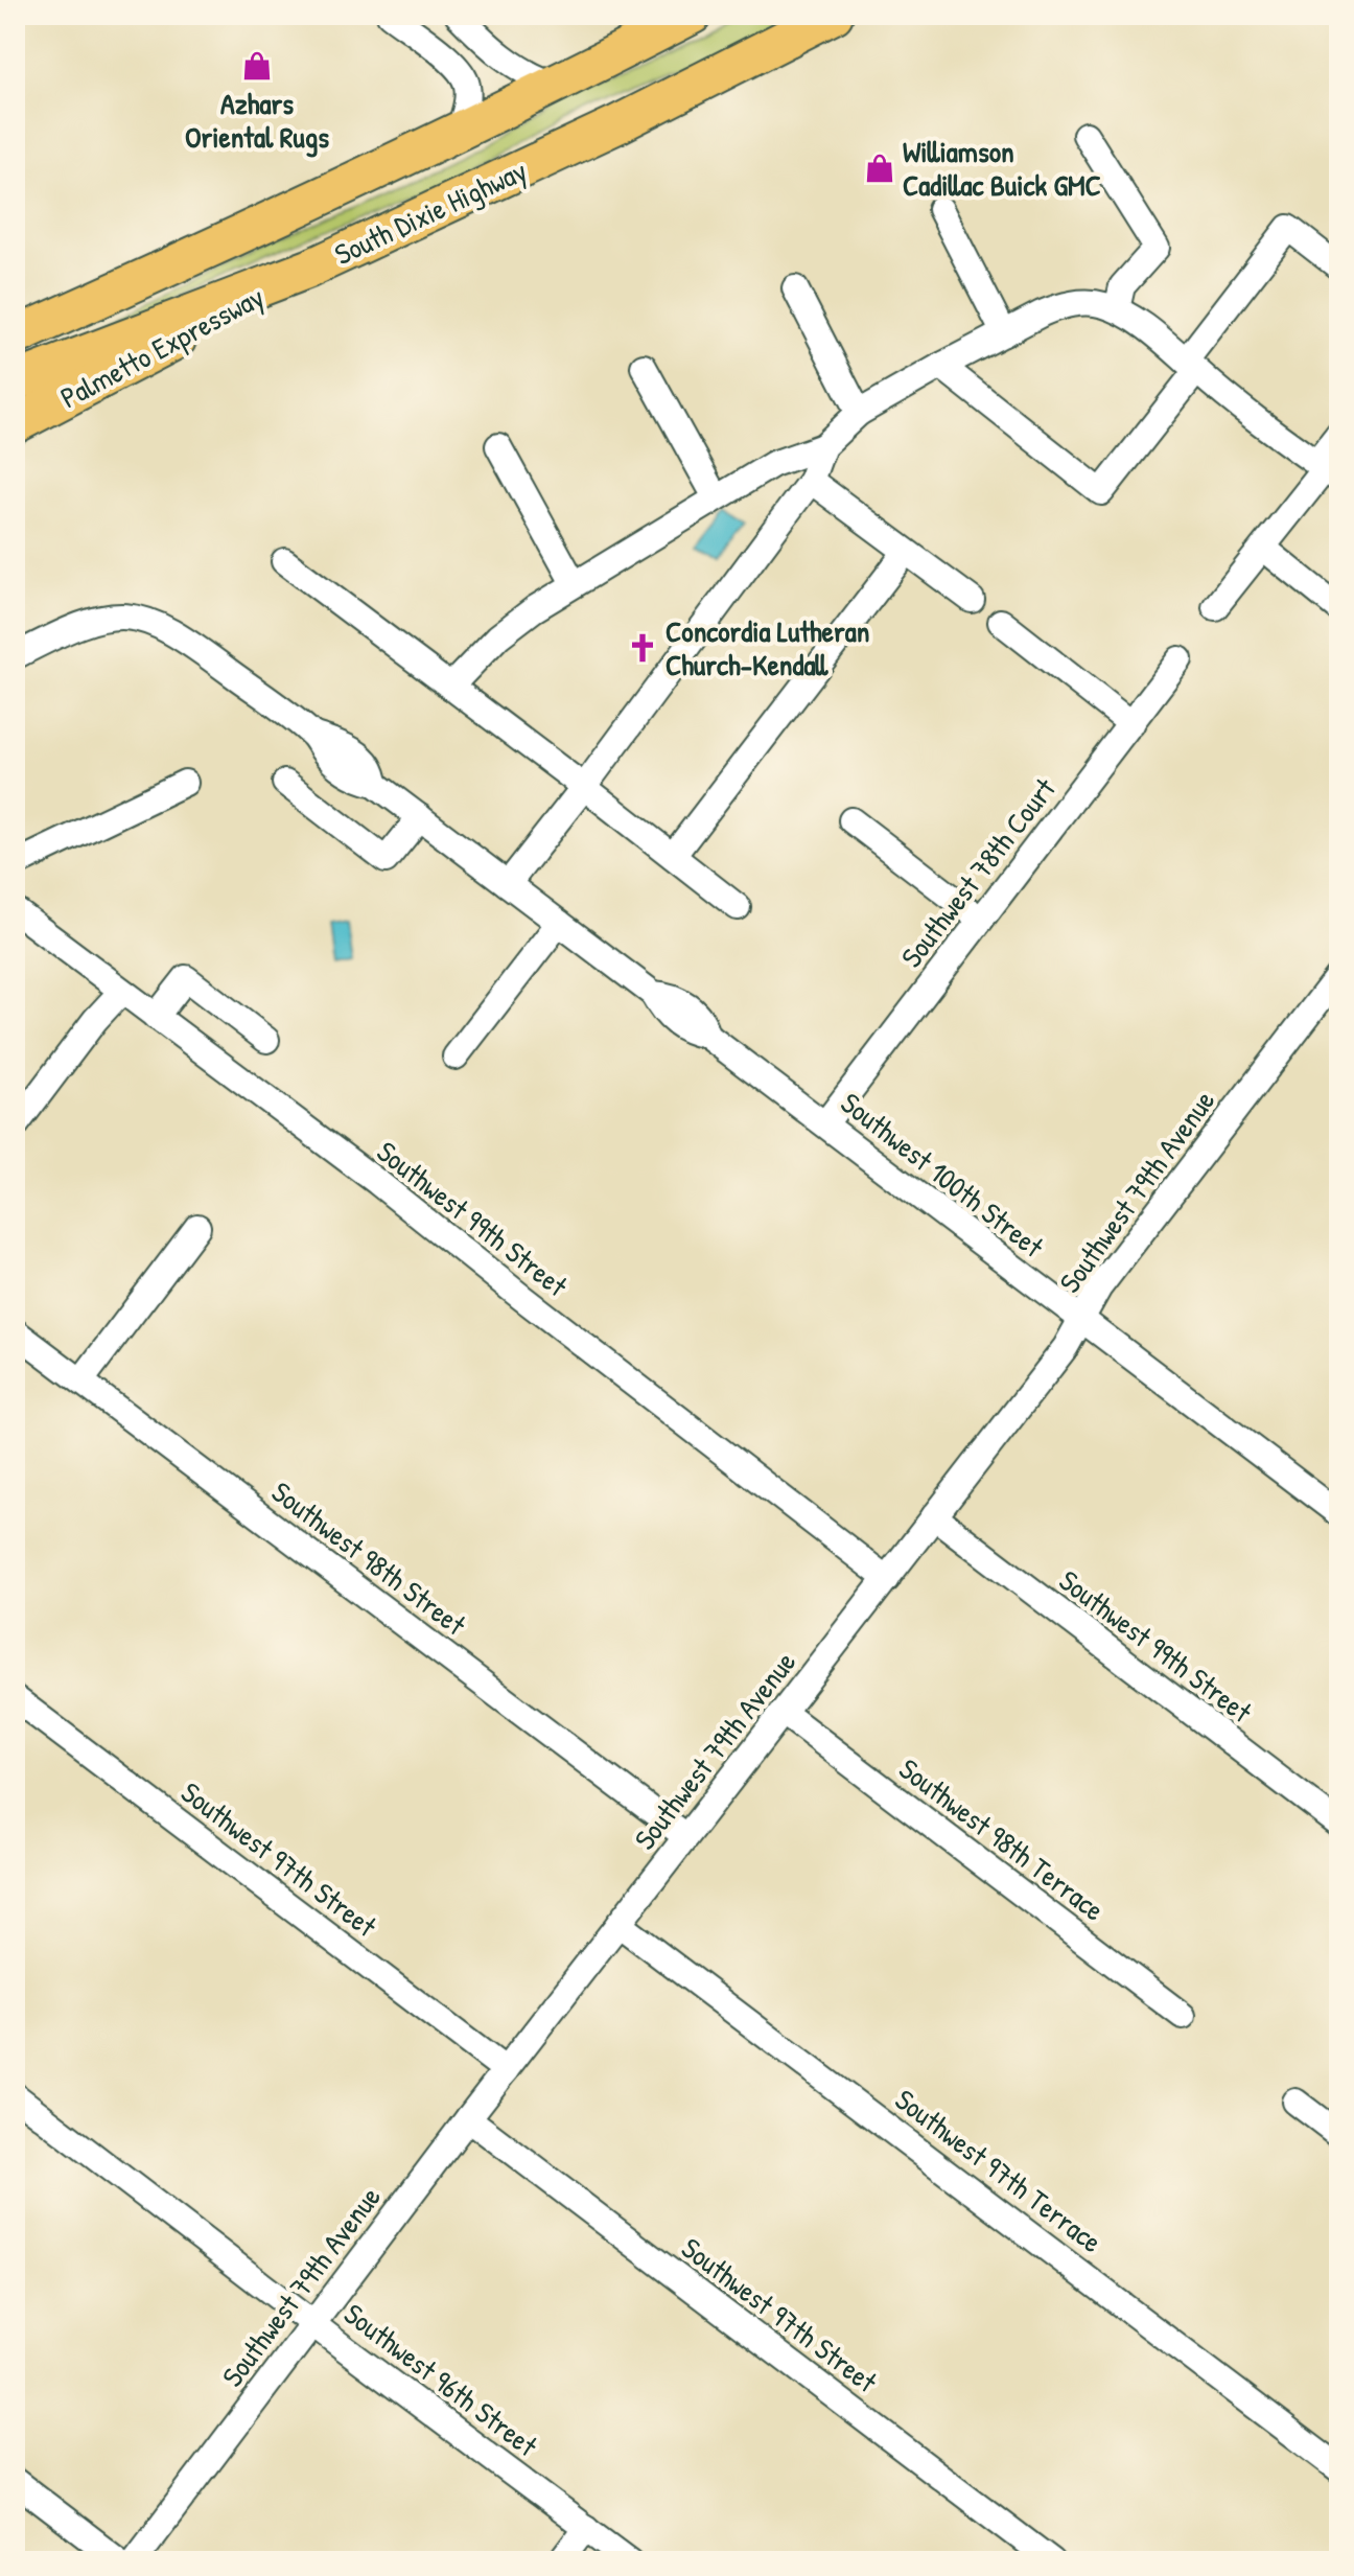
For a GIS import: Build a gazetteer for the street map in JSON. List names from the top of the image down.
{
  "streets": {
    "highway": ["South Dixie Highway", "Palmetto Expressway"],
    "street": [
      "Southwest 78th Court",
      "Southwest 100th Street",
      "Southwest 79th Avenue",
      "Southwest 99th Street",
      "Southwest 98th Street",
      "Southwest 98th Terrace",
      "Southwest 97th Street",
      "Southwest 97th Terrace",
      "Southwest 96th Street"
    ]
  },
  "crossings": [
    ["South Dixie Highway", "Palmetto Expressway"],
    ["Southwest 78th Court", "Southwest 100th Street"],
    ["Southwest 100th Street", "Southwest 79th Avenue"],
    ["Southwest 79th Avenue", "Southwest 99th Street"],
    ["Southwest 79th Avenue", "Southwest 98th Street"],
    ["Southwest 79th Avenue", "Southwest 98th Terrace"],
    ["Southwest 79th Avenue", "Southwest 97th Street"],
    ["Southwest 79th Avenue", "Southwest 97th Terrace"],
    ["Southwest 79th Avenue", "Southwest 96th Street"]
  ],
  "places": {
    "shop": ["Azhars Oriental Rugs", "Williamson Cadillac Buick GMC"],
    "church": ["Concordia Lutheran Church-Kendall"]
  }
}
